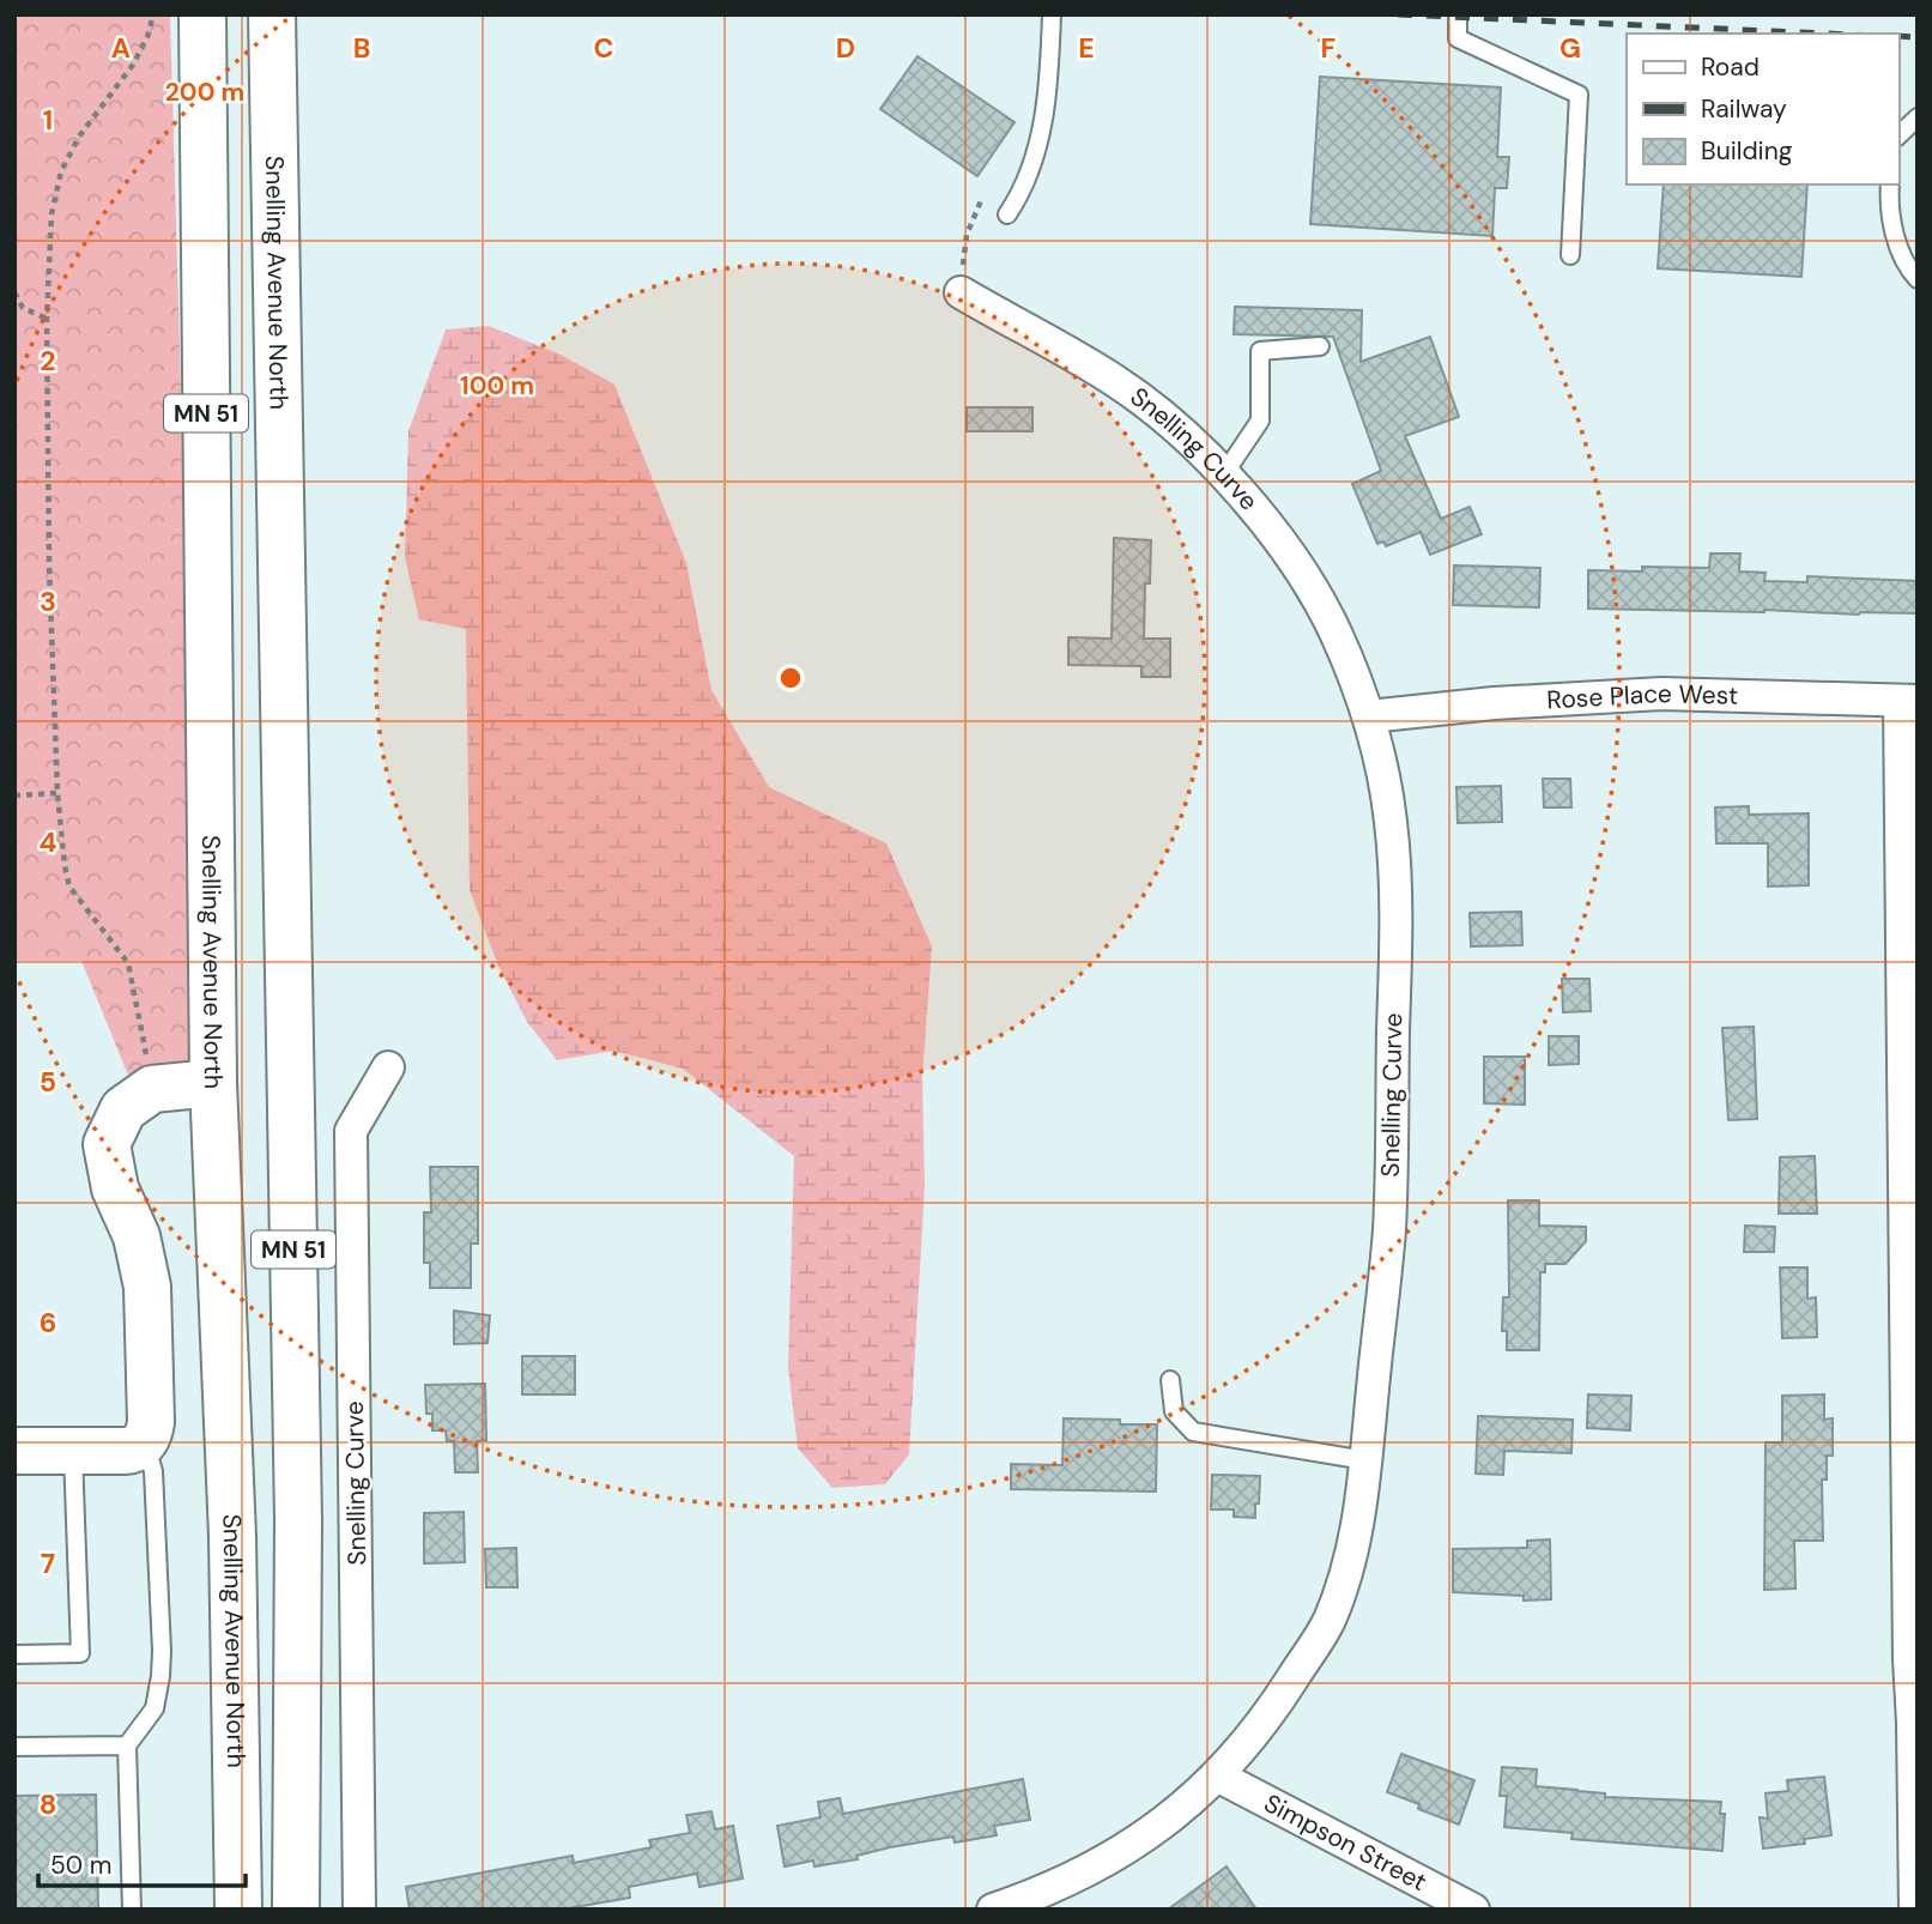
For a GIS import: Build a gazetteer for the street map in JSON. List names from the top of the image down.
{
  "streets": {
    "main road": ["Snelling Avenue North", "MN 51"],
    "street": ["Snelling Curve", "Rose Place West", "Simpson Street"]
  },
  "crossings": [
    ["Snelling Curve", "Rose Place West"],
    ["Snelling Curve", "Simpson Street"]
  ],
  "legend": ["Road", "Railway", "Building"],
  "scale_bar": "50 m",
  "grid": {
    "columns": [
      "A",
      "B",
      "C",
      "D",
      "E",
      "F",
      "G"
    ],
    "rows": [
      "1",
      "2",
      "3",
      "4",
      "5",
      "6",
      "7",
      "8"
    ]
  },
  "rings": ["200 m", "100 m"]
}
